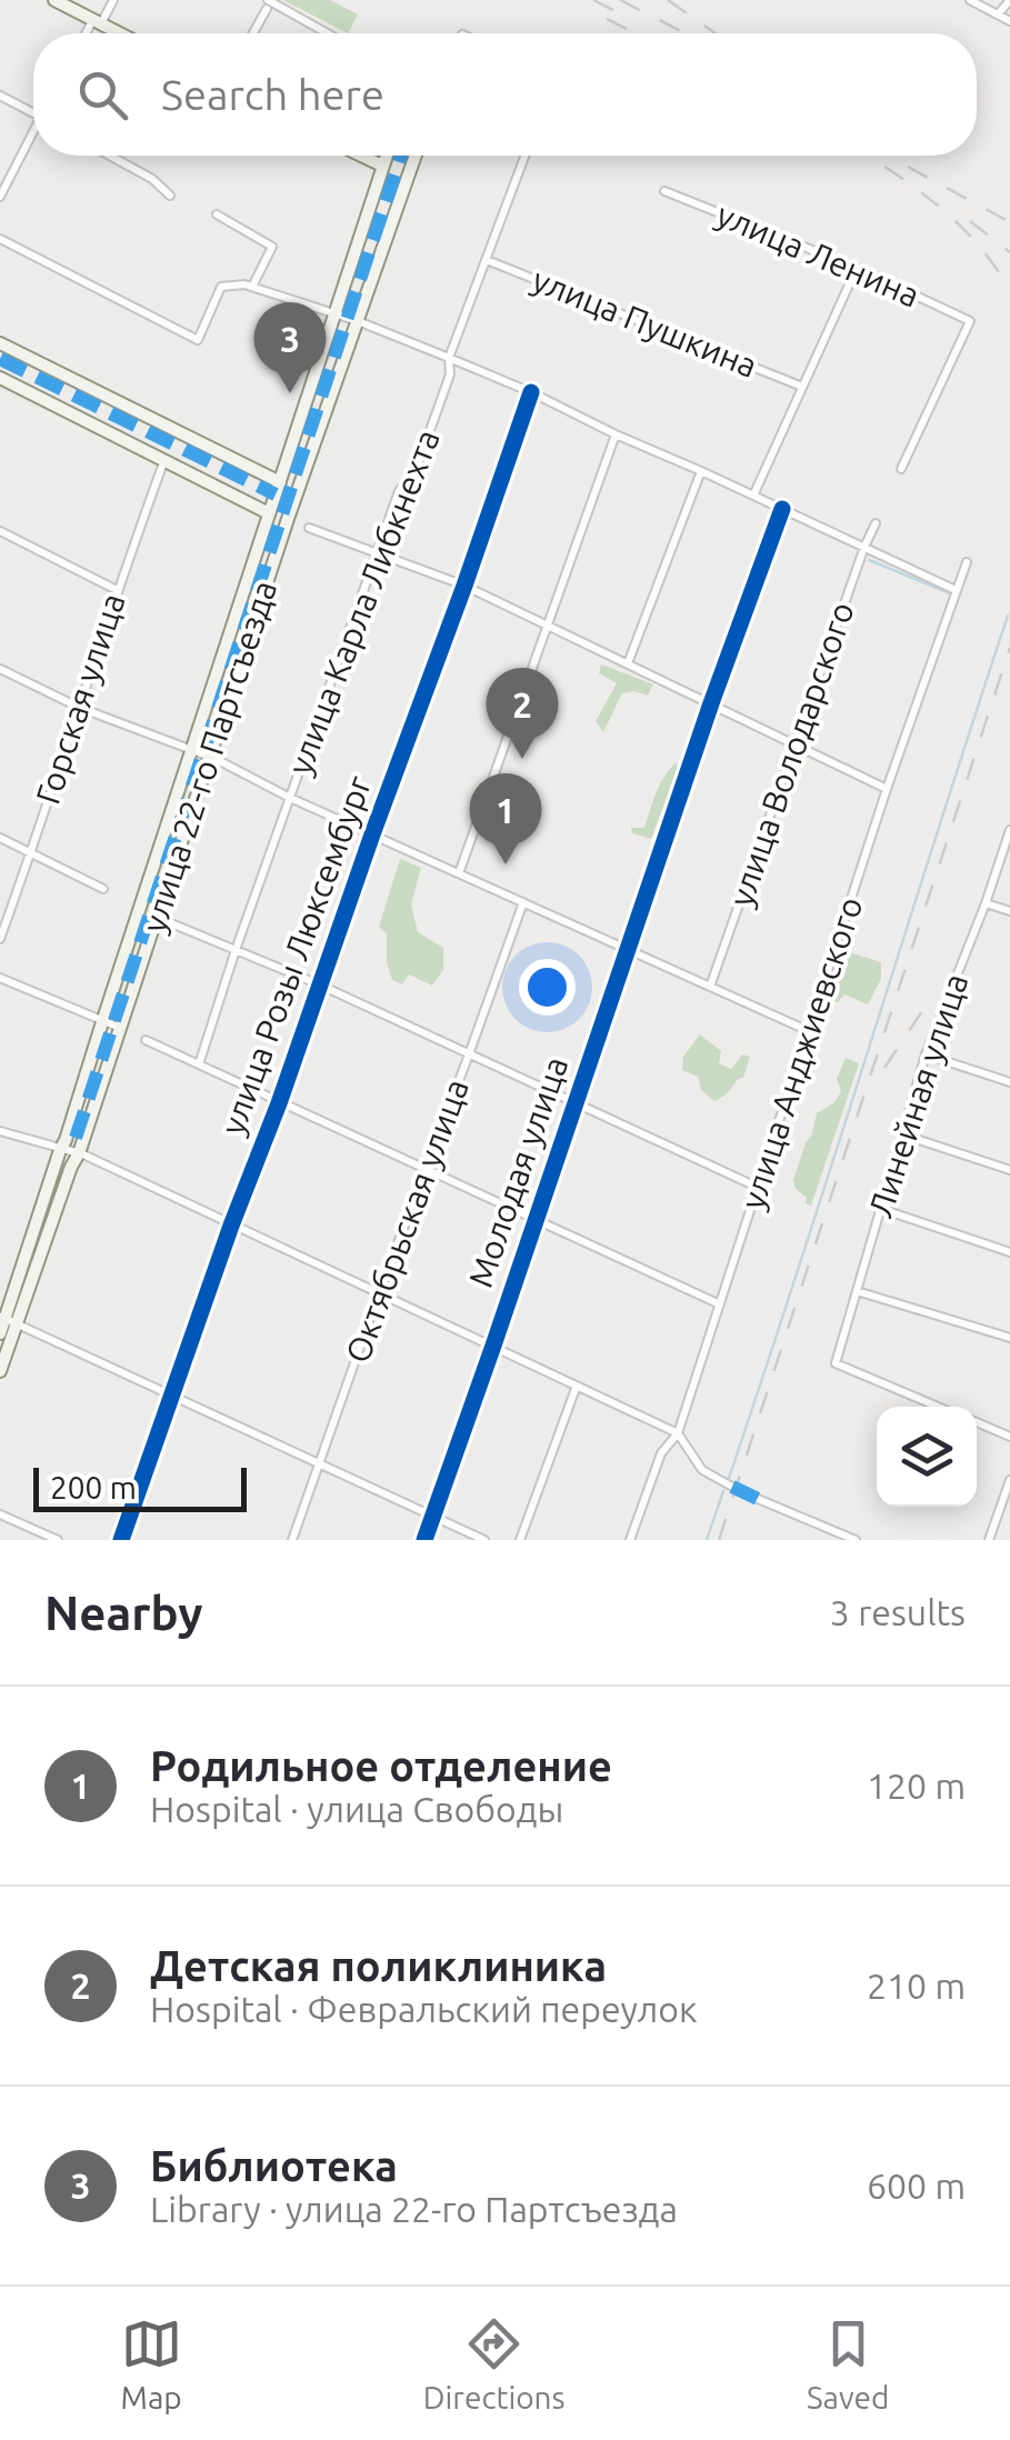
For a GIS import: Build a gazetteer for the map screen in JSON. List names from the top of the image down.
{
  "streets": {
    "main road": ["улица 22-го Партсъезда"],
    "street": [
      "улица Ленина",
      "улица Пушкина",
      "улица Карла Либкнехта",
      "Горская улица",
      "улица Володарского",
      "улица Розы Люксембург",
      "улица Анджиевского",
      "Линейная улица",
      "Молодая улица",
      "Октябрьская улица"
    ]
  },
  "crossings": [
    ["улица Пушкина", "улица Карла Либкнехта"]
  ],
  "scale_bar": "200 m",
  "page": {
    "search": "Search here",
    "pins": ["3", "2", "1"],
    "scale": "200 m",
    "heading": ["Nearby", "3 results"],
    "list": [
      {
        "mark": "1",
        "name": "Родильное отделение",
        "note": "Hospital · улица Свободы",
        "value": "120 m"
      },
      {
        "mark": "2",
        "name": "Детская поликлиника",
        "note": "Hospital · Февральский переулок",
        "value": "210 m"
      },
      {
        "mark": "3",
        "name": "Библиотека",
        "note": "Library · улица 22-го Партсъезда",
        "value": "600 m"
      }
    ],
    "nav": ["Map", "Directions", "Saved"]
  }
}
